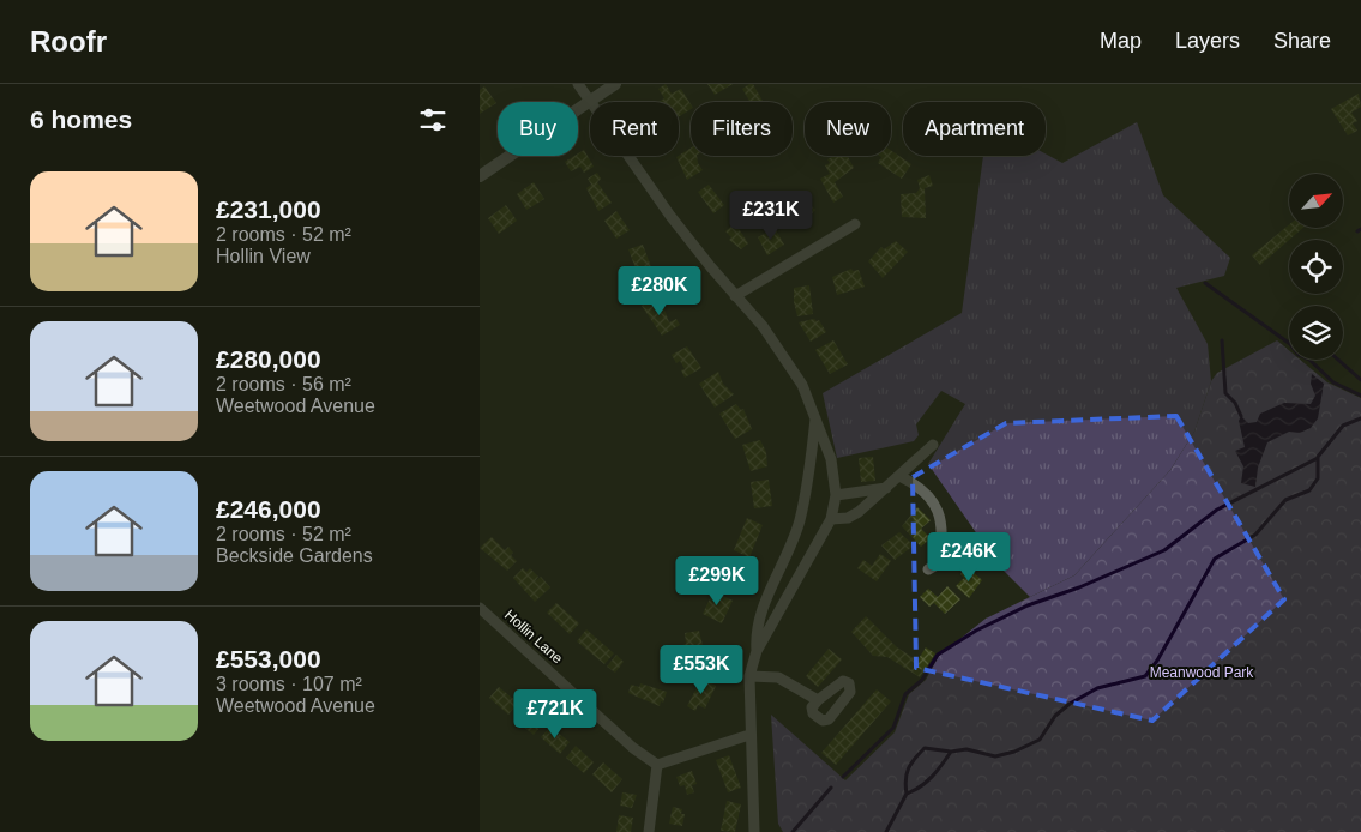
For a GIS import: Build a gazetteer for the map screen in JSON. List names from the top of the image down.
{
  "streets": {
    "street": ["Hollin Lane"]
  },
  "parks": ["Meanwood Park"],
  "north": "top right",
  "page": {
    "header": "Roofr",
    "nav": ["Map", "Layers", "Share"],
    "heading": "6 homes",
    "chip": [
      "Buy",
      "Rent",
      "Filters",
      "New",
      "Apartment"
    ],
    "list": [
      {
        "name": "£231,000",
        "note": "2 rooms · 52 m² · Hollin View"
      },
      {
        "name": "£280,000",
        "note": "2 rooms · 56 m² · Weetwood Avenue"
      },
      {
        "name": "£246,000",
        "note": "2 rooms · 52 m² · Beckside Gardens"
      },
      {
        "name": "£553,000",
        "note": "3 rooms · 107 m² · Weetwood Avenue"
      }
    ],
    "price": [
      "£231K",
      "£280K",
      "£246K",
      "£299K",
      "£553K",
      "£721K"
    ]
  }
}
